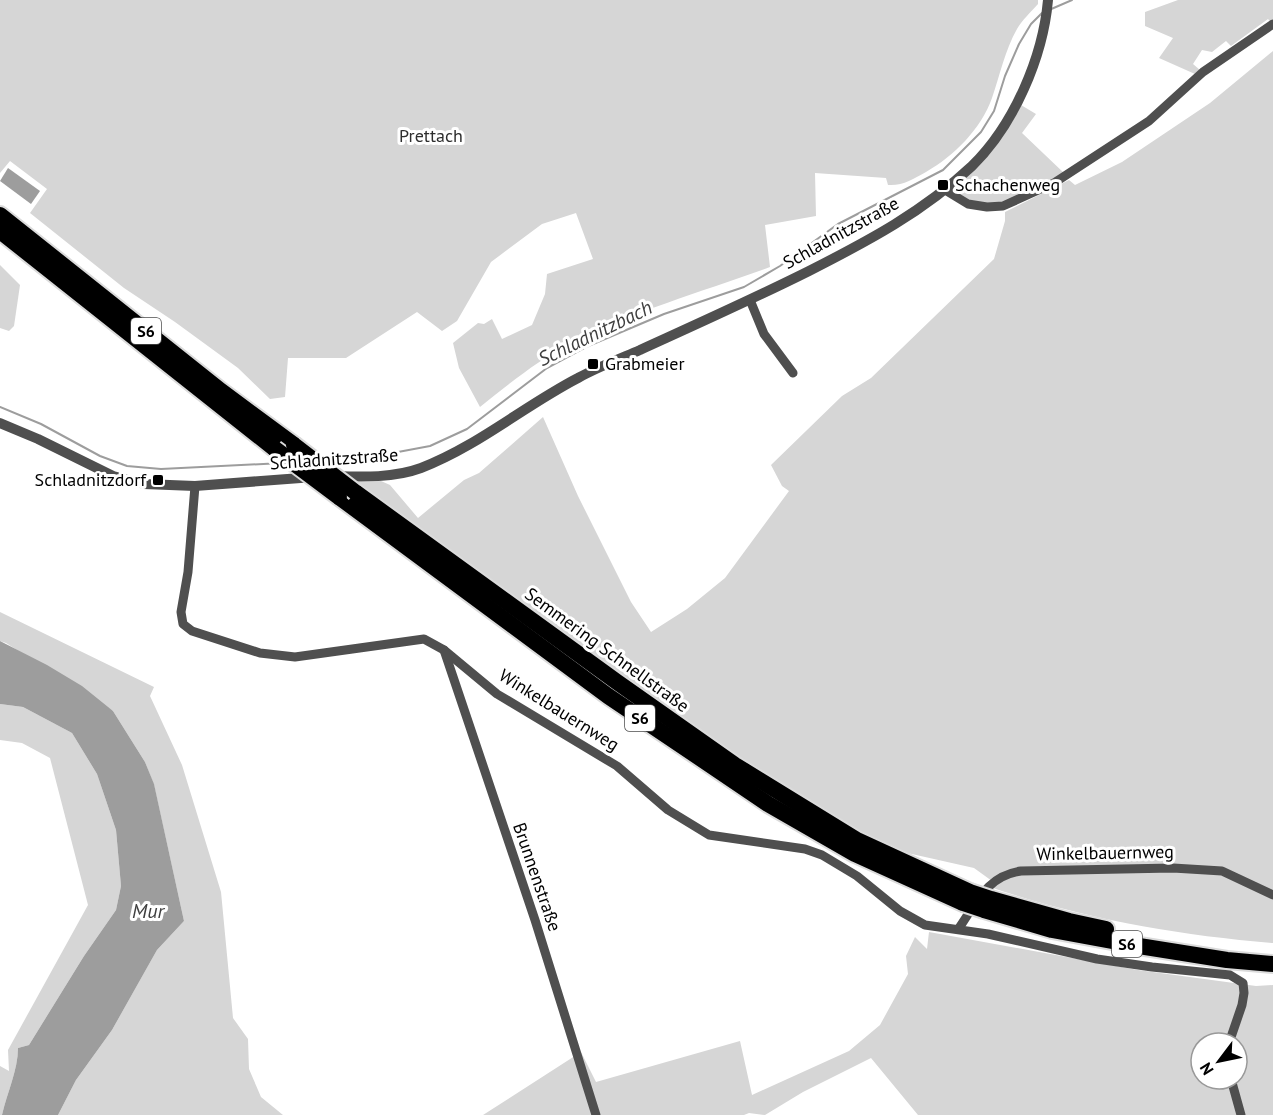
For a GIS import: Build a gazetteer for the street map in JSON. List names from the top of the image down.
{
  "streets": {
    "highway": ["S6", "Semmering Schnellstraße"],
    "street": ["Schladnitzstraße", "Winkelbauernweg", "Brunnenstraße"]
  },
  "crossings": [
    ["Schladnitzstraße", "Winkelbauernweg"],
    ["Winkelbauernweg", "Brunnenstraße"]
  ],
  "water": ["Schladnitzbach", "Mur"],
  "parks": ["Prettach"],
  "places": {
    "transit": ["Schachenweg", "Grabmeier", "Schladnitzdorf"]
  },
  "north": "bottom left"
}
